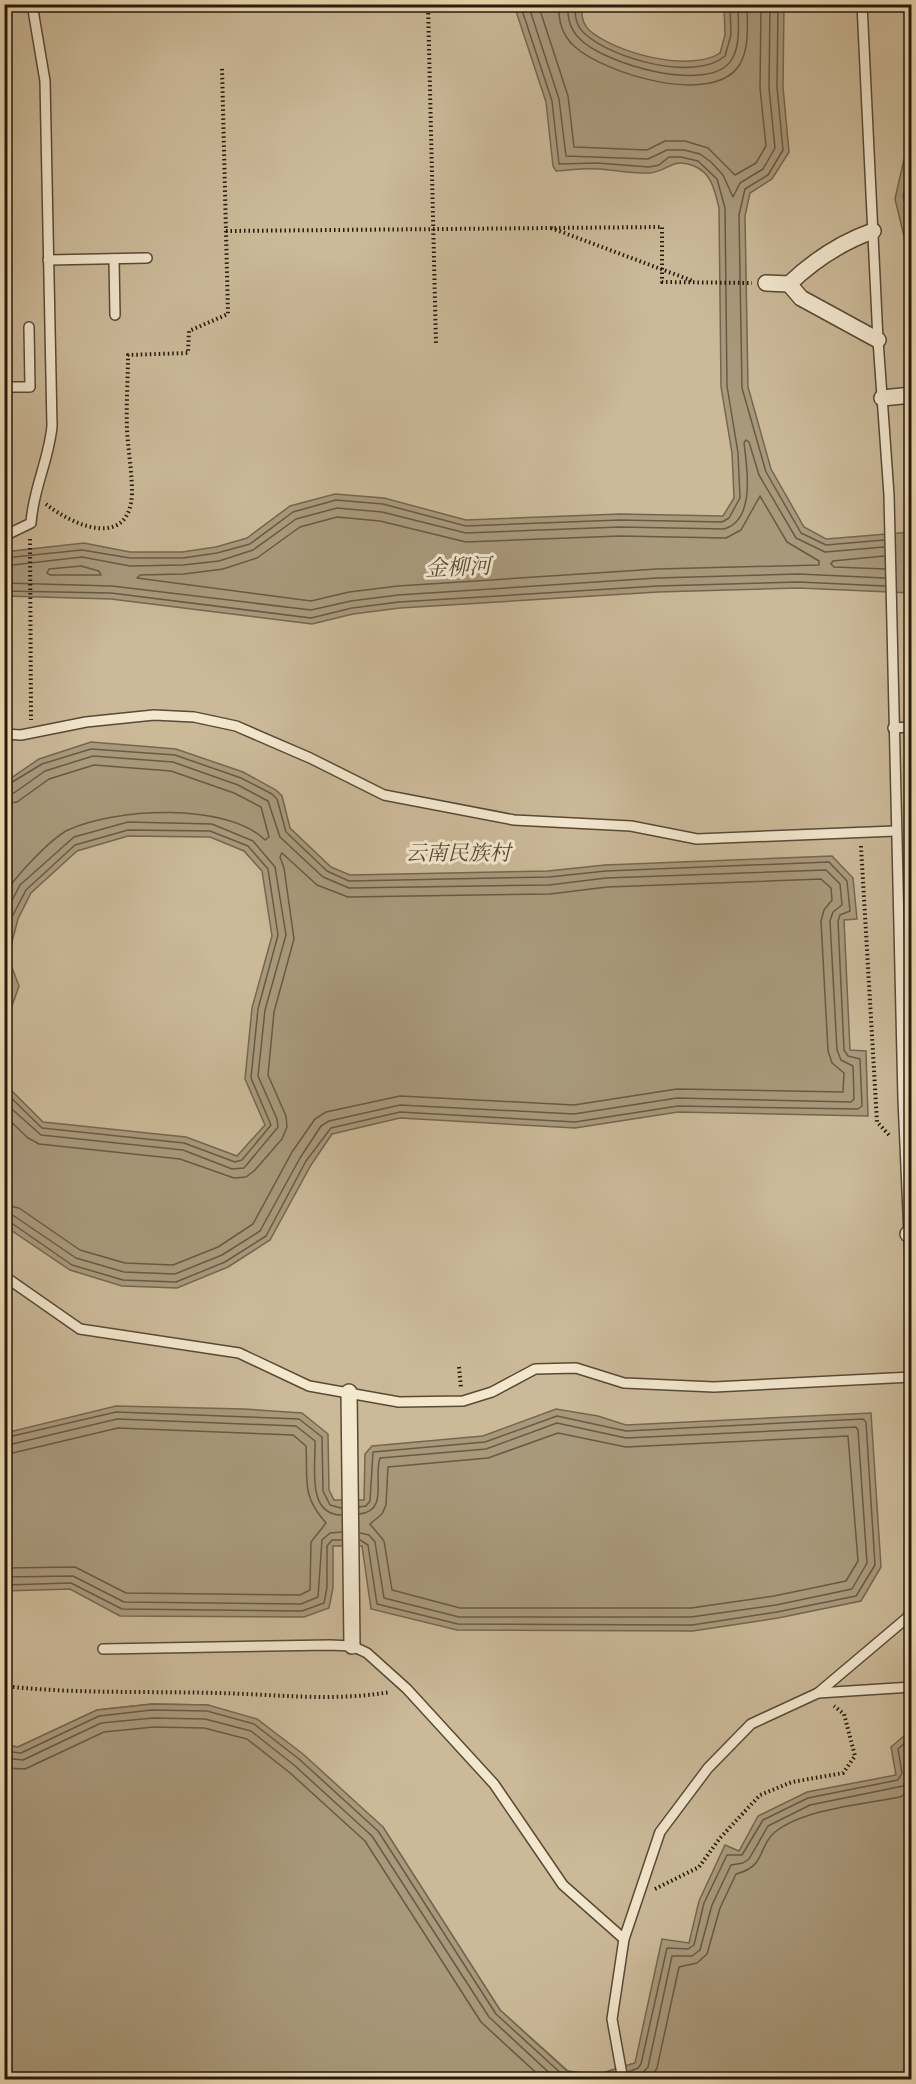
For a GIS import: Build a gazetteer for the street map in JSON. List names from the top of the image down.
{
  "water": ["金柳河"],
  "parks": ["云南民族村"]
}
